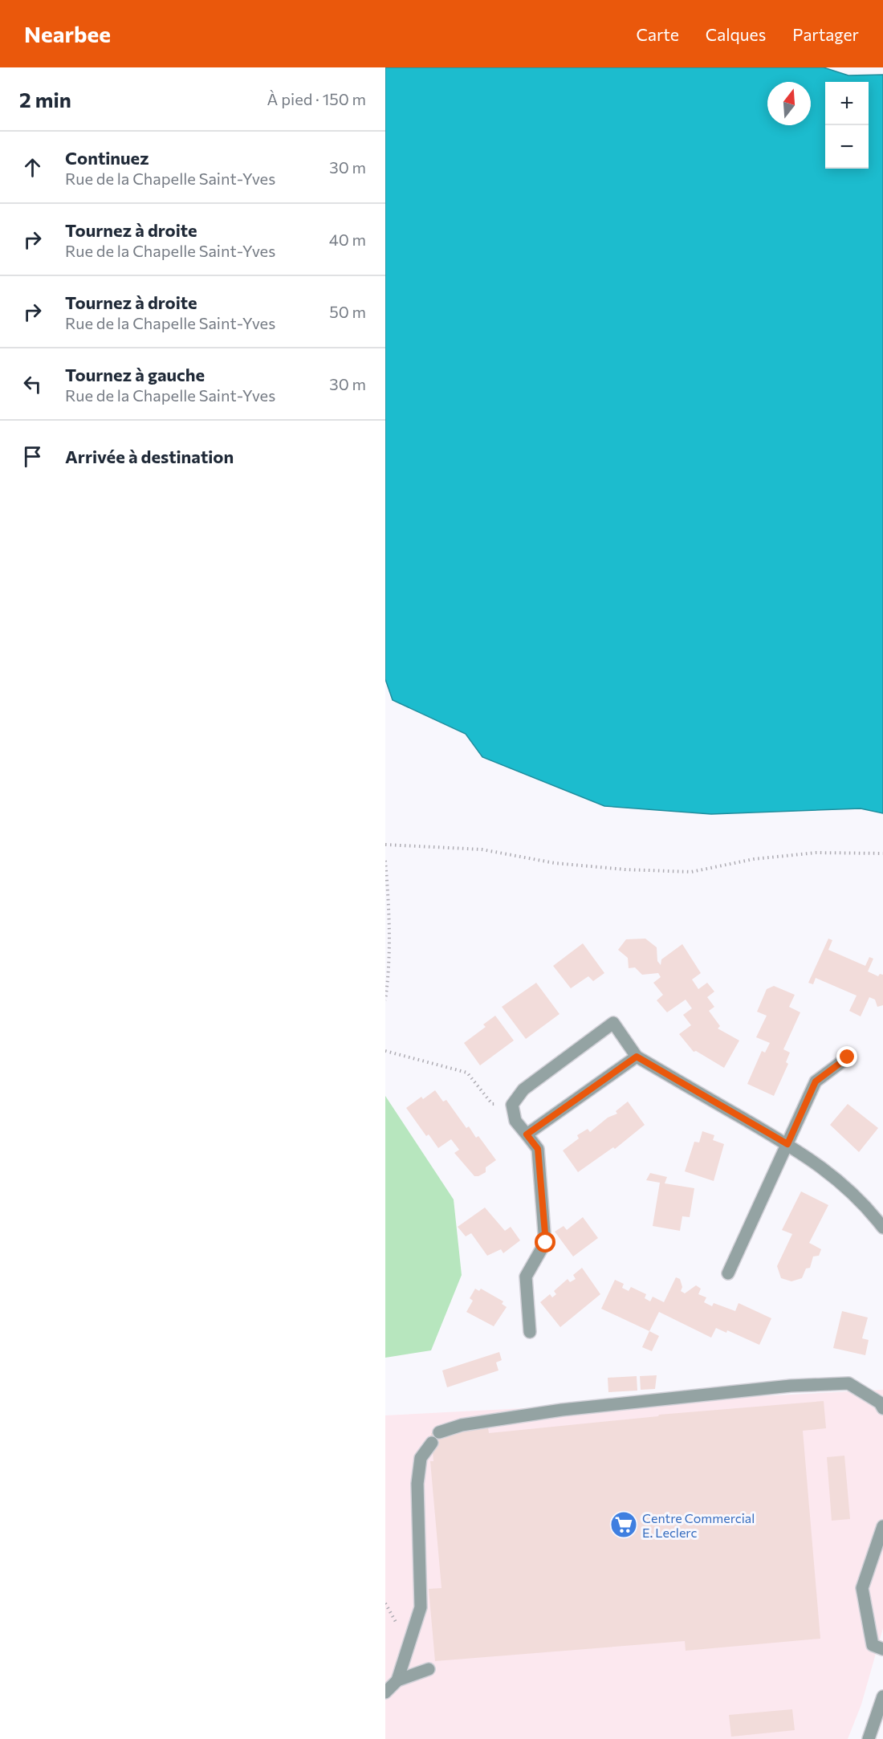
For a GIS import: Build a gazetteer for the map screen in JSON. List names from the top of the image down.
{
  "places": {
    "supermarket": ["Centre Commercial E. Leclerc"]
  },
  "north": "top",
  "page": {
    "header": "Nearbee",
    "nav": ["Carte", "Calques", "Partager"],
    "heading": ["2 min", "À pied · 150 m"],
    "map_buttons": ["+", "−"],
    "list": [
      ["Continuez", "Rue de la Chapelle Saint-Yves", "30 m"],
      ["Tournez à droite", "Rue de la Chapelle Saint-Yves", "40 m"],
      ["Tournez à droite", "Rue de la Chapelle Saint-Yves", "50 m"],
      ["Tournez à gauche", "Rue de la Chapelle Saint-Yves", "30 m"],
      "Arrivée à destination"
    ]
  }
}
